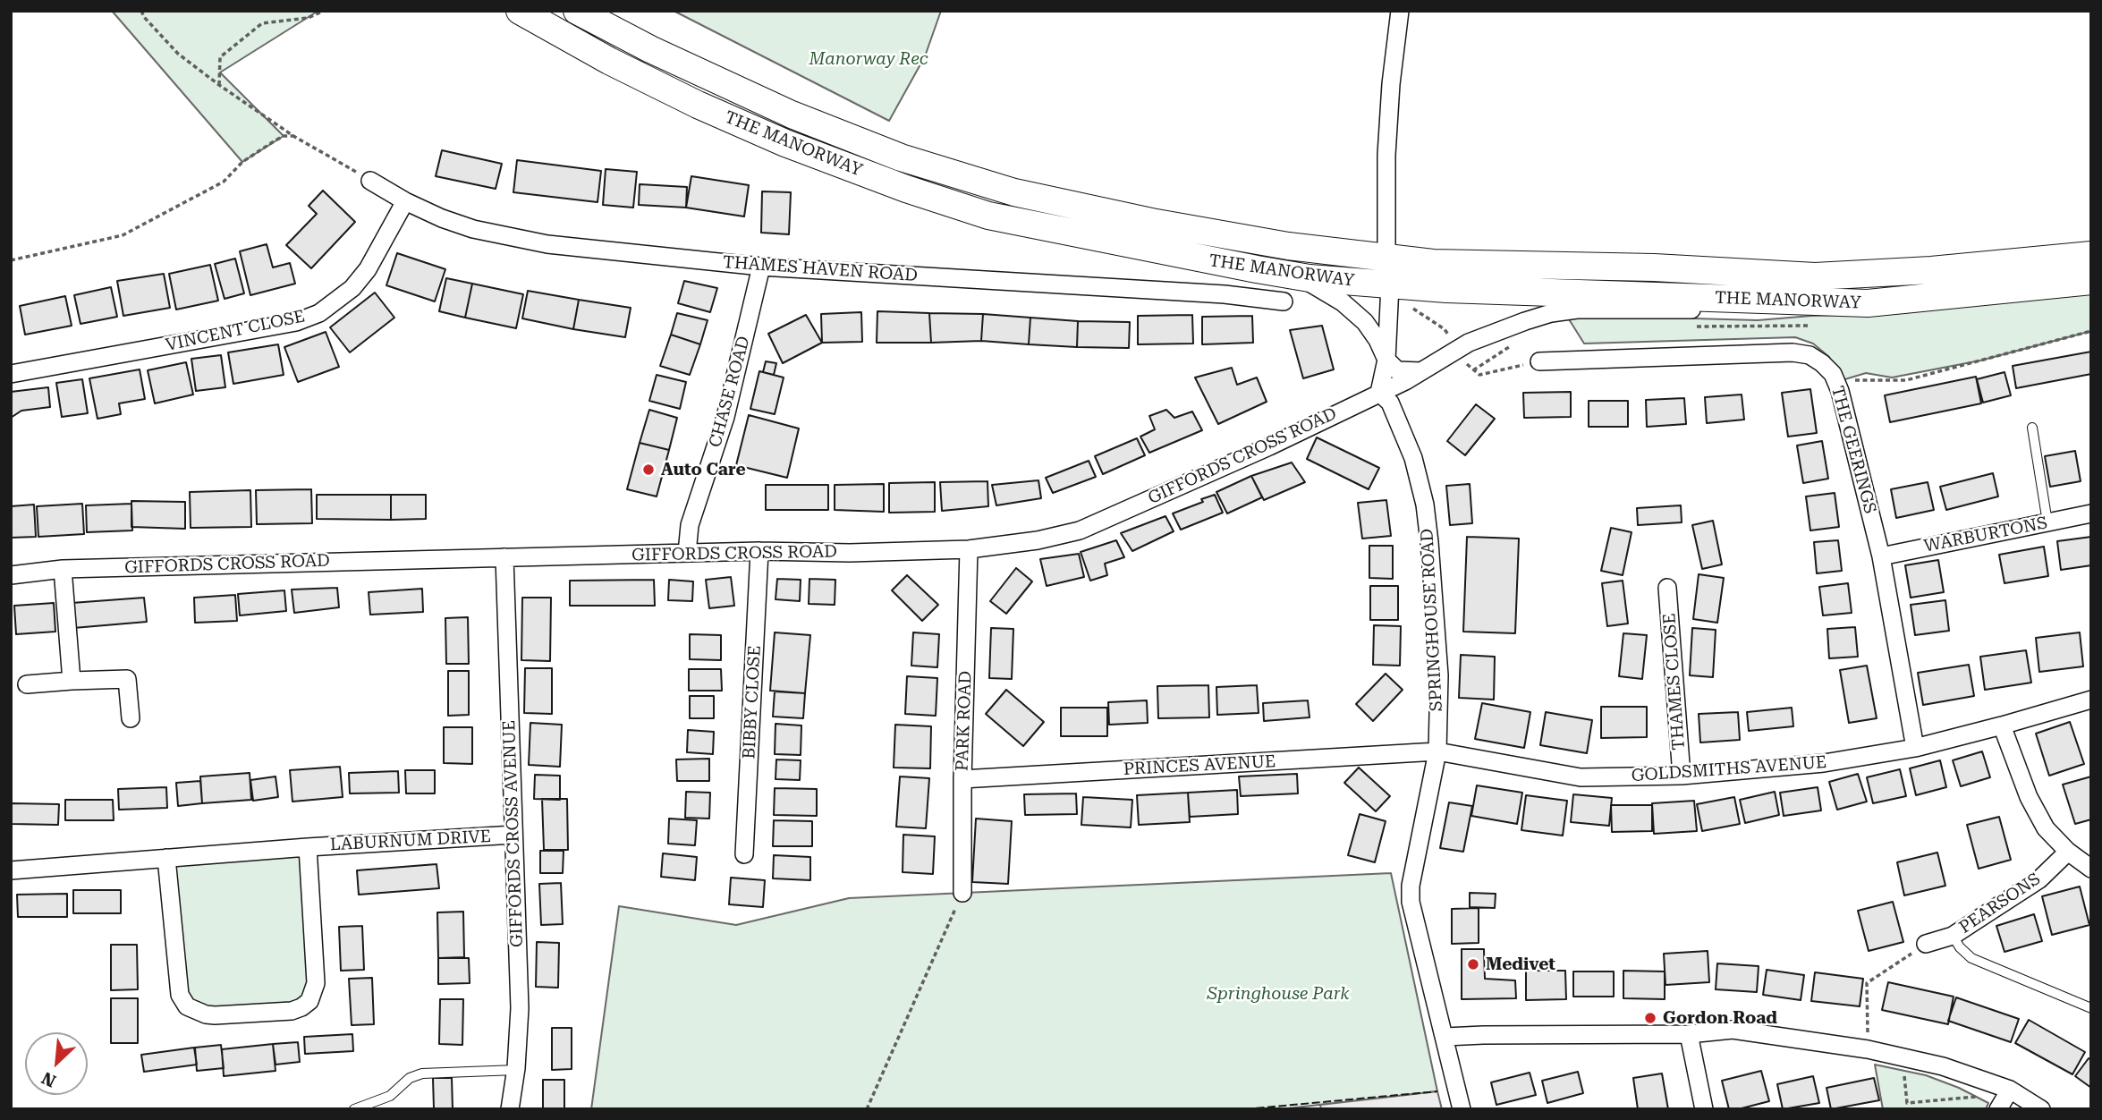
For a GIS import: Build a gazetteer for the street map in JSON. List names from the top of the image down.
{
  "streets": {
    "main road": ["THE MANORWAY"],
    "street": [
      "THAMES HAVEN ROAD",
      "VINCENT CLOSE",
      "CHASE ROAD",
      "THE GEERINGS",
      "GIFFORDS CROSS ROAD",
      "WARBURTONS",
      "SPRINGHOUSE ROAD",
      "THAMES CLOSE",
      "BIBBY CLOSE",
      "PARK ROAD",
      "PRINCES AVENUE",
      "GOLDSMITHS AVENUE",
      "GIFFORDS CROSS AVENUE",
      "LABURNUM DRIVE",
      "PEARSONS"
    ]
  },
  "crossings": [
    ["THE MANORWAY", "GIFFORDS CROSS ROAD"],
    ["THAMES HAVEN ROAD", "VINCENT CLOSE"],
    ["THAMES HAVEN ROAD", "CHASE ROAD"],
    ["CHASE ROAD", "GIFFORDS CROSS ROAD"],
    ["THE GEERINGS", "WARBURTONS"],
    ["THE GEERINGS", "GOLDSMITHS AVENUE"],
    ["GIFFORDS CROSS ROAD", "SPRINGHOUSE ROAD"],
    ["GIFFORDS CROSS ROAD", "BIBBY CLOSE"],
    ["GIFFORDS CROSS ROAD", "PARK ROAD"],
    ["GIFFORDS CROSS ROAD", "GIFFORDS CROSS AVENUE"],
    ["SPRINGHOUSE ROAD", "PRINCES AVENUE"],
    ["SPRINGHOUSE ROAD", "GOLDSMITHS AVENUE"],
    ["THAMES CLOSE", "GOLDSMITHS AVENUE"],
    ["PARK ROAD", "PRINCES AVENUE"],
    ["PRINCES AVENUE", "GOLDSMITHS AVENUE"],
    ["GIFFORDS CROSS AVENUE", "LABURNUM DRIVE"]
  ],
  "parks": ["Manorway Rec", "Springhouse Park"],
  "places": ["Auto Care", "Medivet", "Gordon Road"],
  "north": "bottom left"
}
